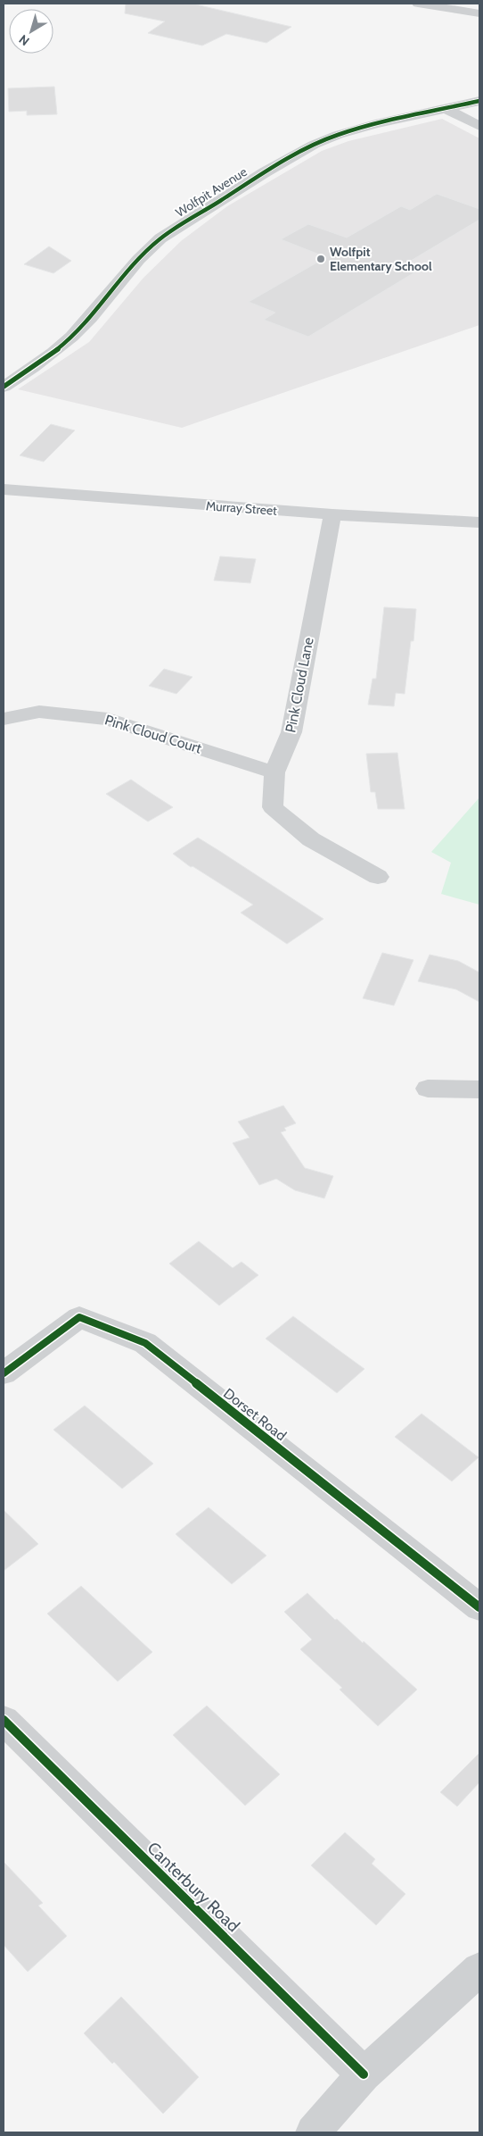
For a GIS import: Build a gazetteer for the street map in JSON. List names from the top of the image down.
{
  "streets": {
    "street": [
      "Wolfpit Avenue",
      "Murray Street",
      "Pink Cloud Lane",
      "Pink Cloud Court",
      "Dorset Road",
      "Canterbury Road"
    ]
  },
  "crossings": [
    ["Murray Street", "Pink Cloud Lane"],
    ["Pink Cloud Lane", "Pink Cloud Court"]
  ],
  "places": ["Wolfpit Elementary School"],
  "north": "bottom left"
}
